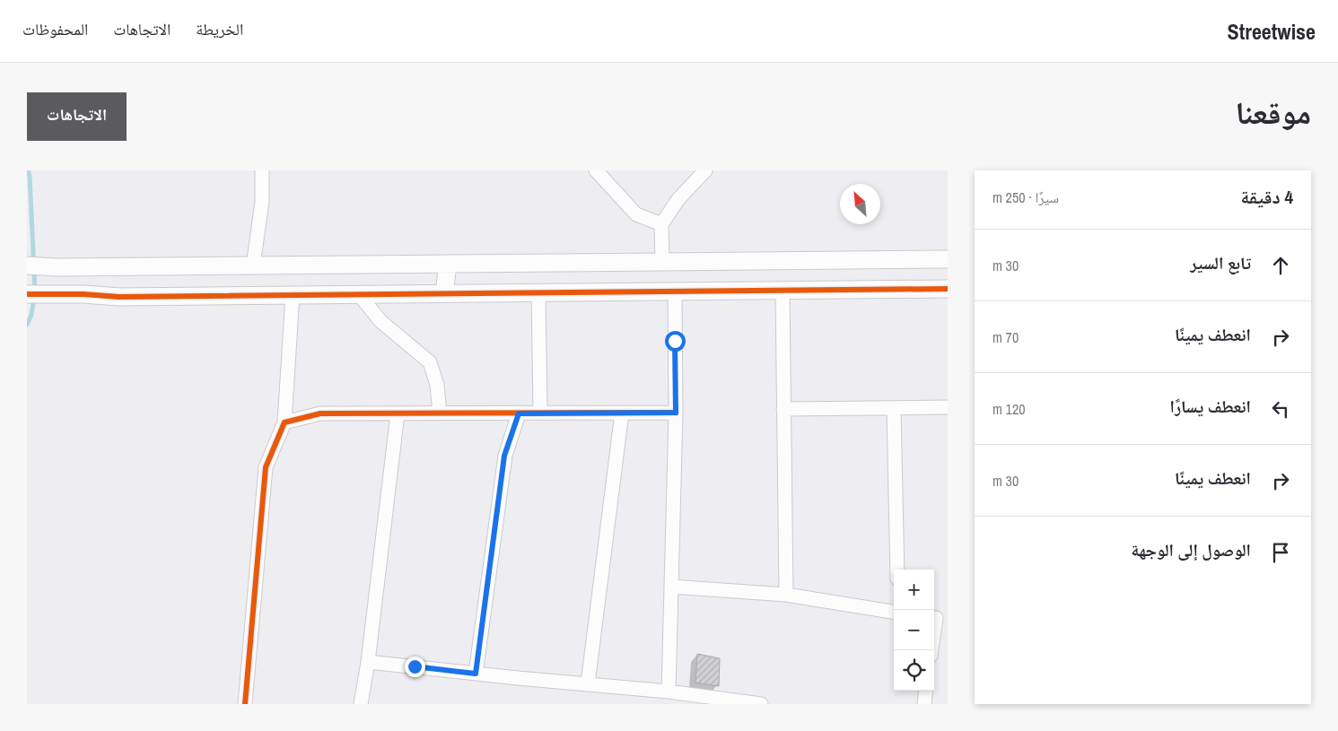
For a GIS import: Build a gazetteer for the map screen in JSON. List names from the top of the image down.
{
  "north": "top left",
  "page": {
    "header": "Streetwise",
    "nav": ["الخريطة", "الاتجاهات", "المحفوظات"],
    "title": "موقعنا",
    "buttons": "الاتجاهات",
    "heading": ["4 دقيقة", "سيرًا · 250 m"],
    "list": [
      ["تابع السير", "30 m"],
      ["انعطف يمينًا", "70 m"],
      ["انعطف يسارًا", "120 m"],
      ["انعطف يمينًا", "30 m"],
      "الوصول إلى الوجهة"
    ],
    "map_buttons": ["+", "−"]
  }
}
